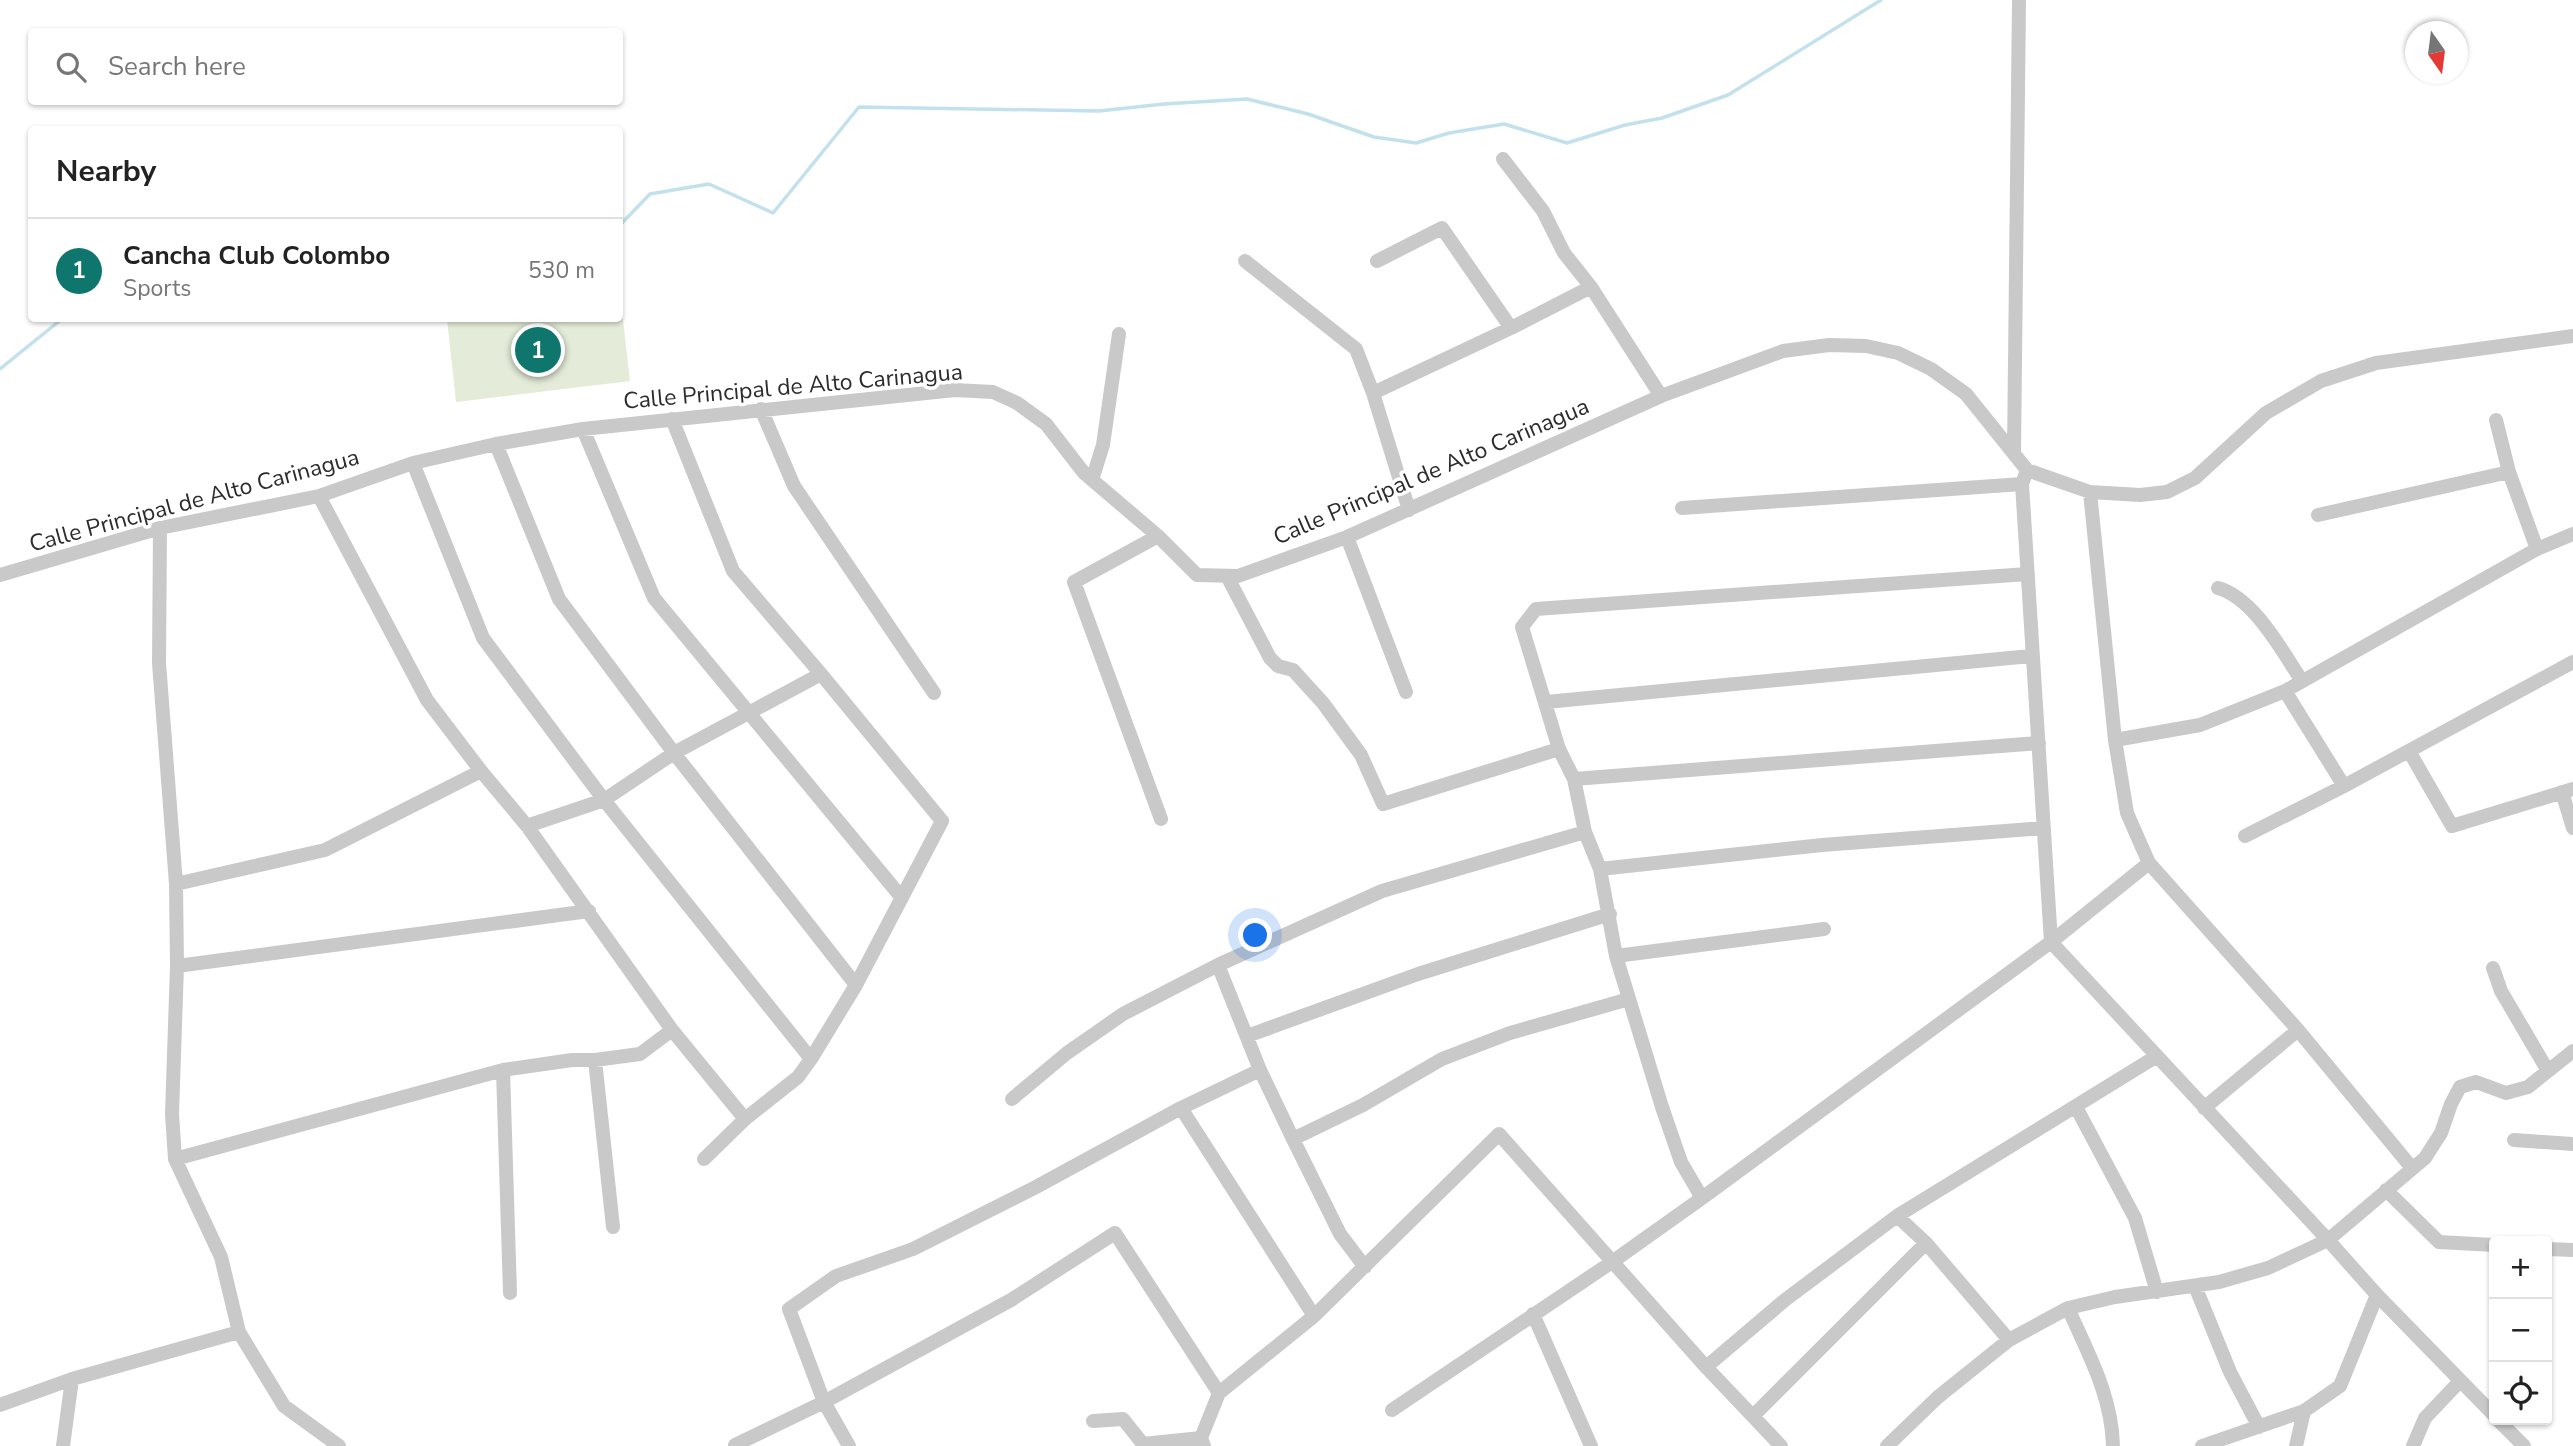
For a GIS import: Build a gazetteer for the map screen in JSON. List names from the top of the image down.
{
  "streets": {
    "street": ["Calle Principal de Alto Carinagua"]
  },
  "north": "bottom",
  "page": {
    "search": "Search here",
    "heading": "Nearby",
    "list": [
      {
        "mark": "1",
        "name": "Cancha Club Colombo",
        "note": "Sports",
        "value": "530 m"
      }
    ],
    "pins": "1",
    "map_buttons": ["+", "−"]
  }
}
